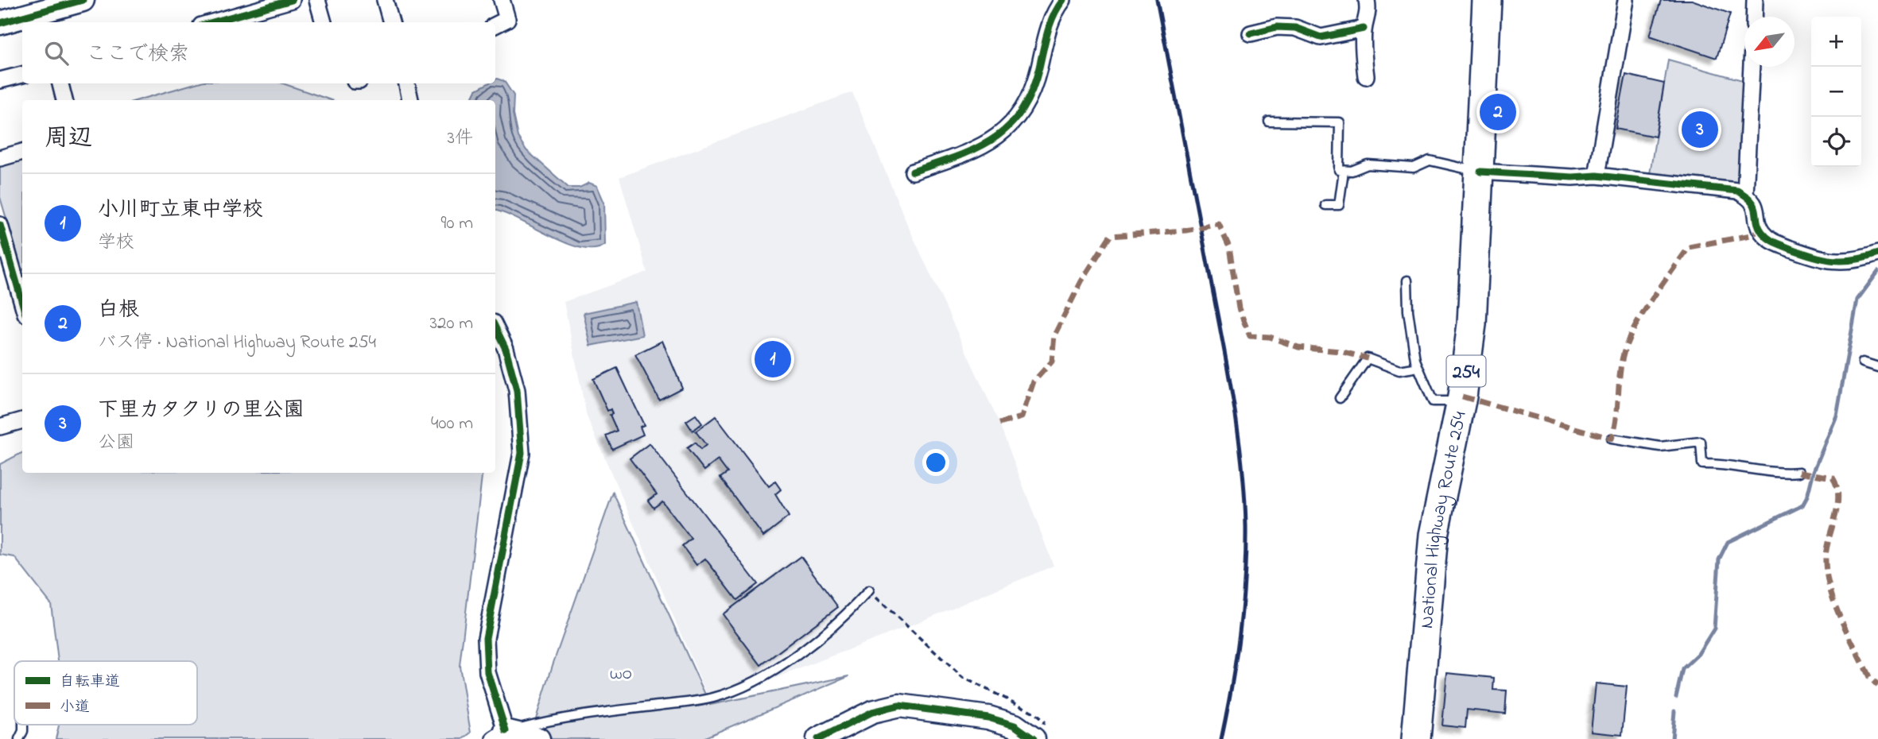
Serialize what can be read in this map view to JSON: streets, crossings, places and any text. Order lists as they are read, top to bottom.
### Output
{
  "streets": {
    "highway": ["254", "National Highway Route 254"]
  },
  "parks": ["wo"],
  "legend": ["自転車道", "小道"],
  "north": "bottom left",
  "page": {
    "map_buttons": ["+", "−"],
    "search": "ここで検索",
    "pins": ["2", "3", "1"],
    "heading": ["周辺", "3件"],
    "list": [
      {
        "mark": "1",
        "name": "小川町立東中学校",
        "note": "学校",
        "value": "90 m"
      },
      {
        "mark": "2",
        "name": "白根",
        "note": "バス停 · National Highway Route 254",
        "value": "320 m"
      },
      {
        "mark": "3",
        "name": "下里カタクリの里公園",
        "note": "公園",
        "value": "400 m"
      }
    ]
  }
}
